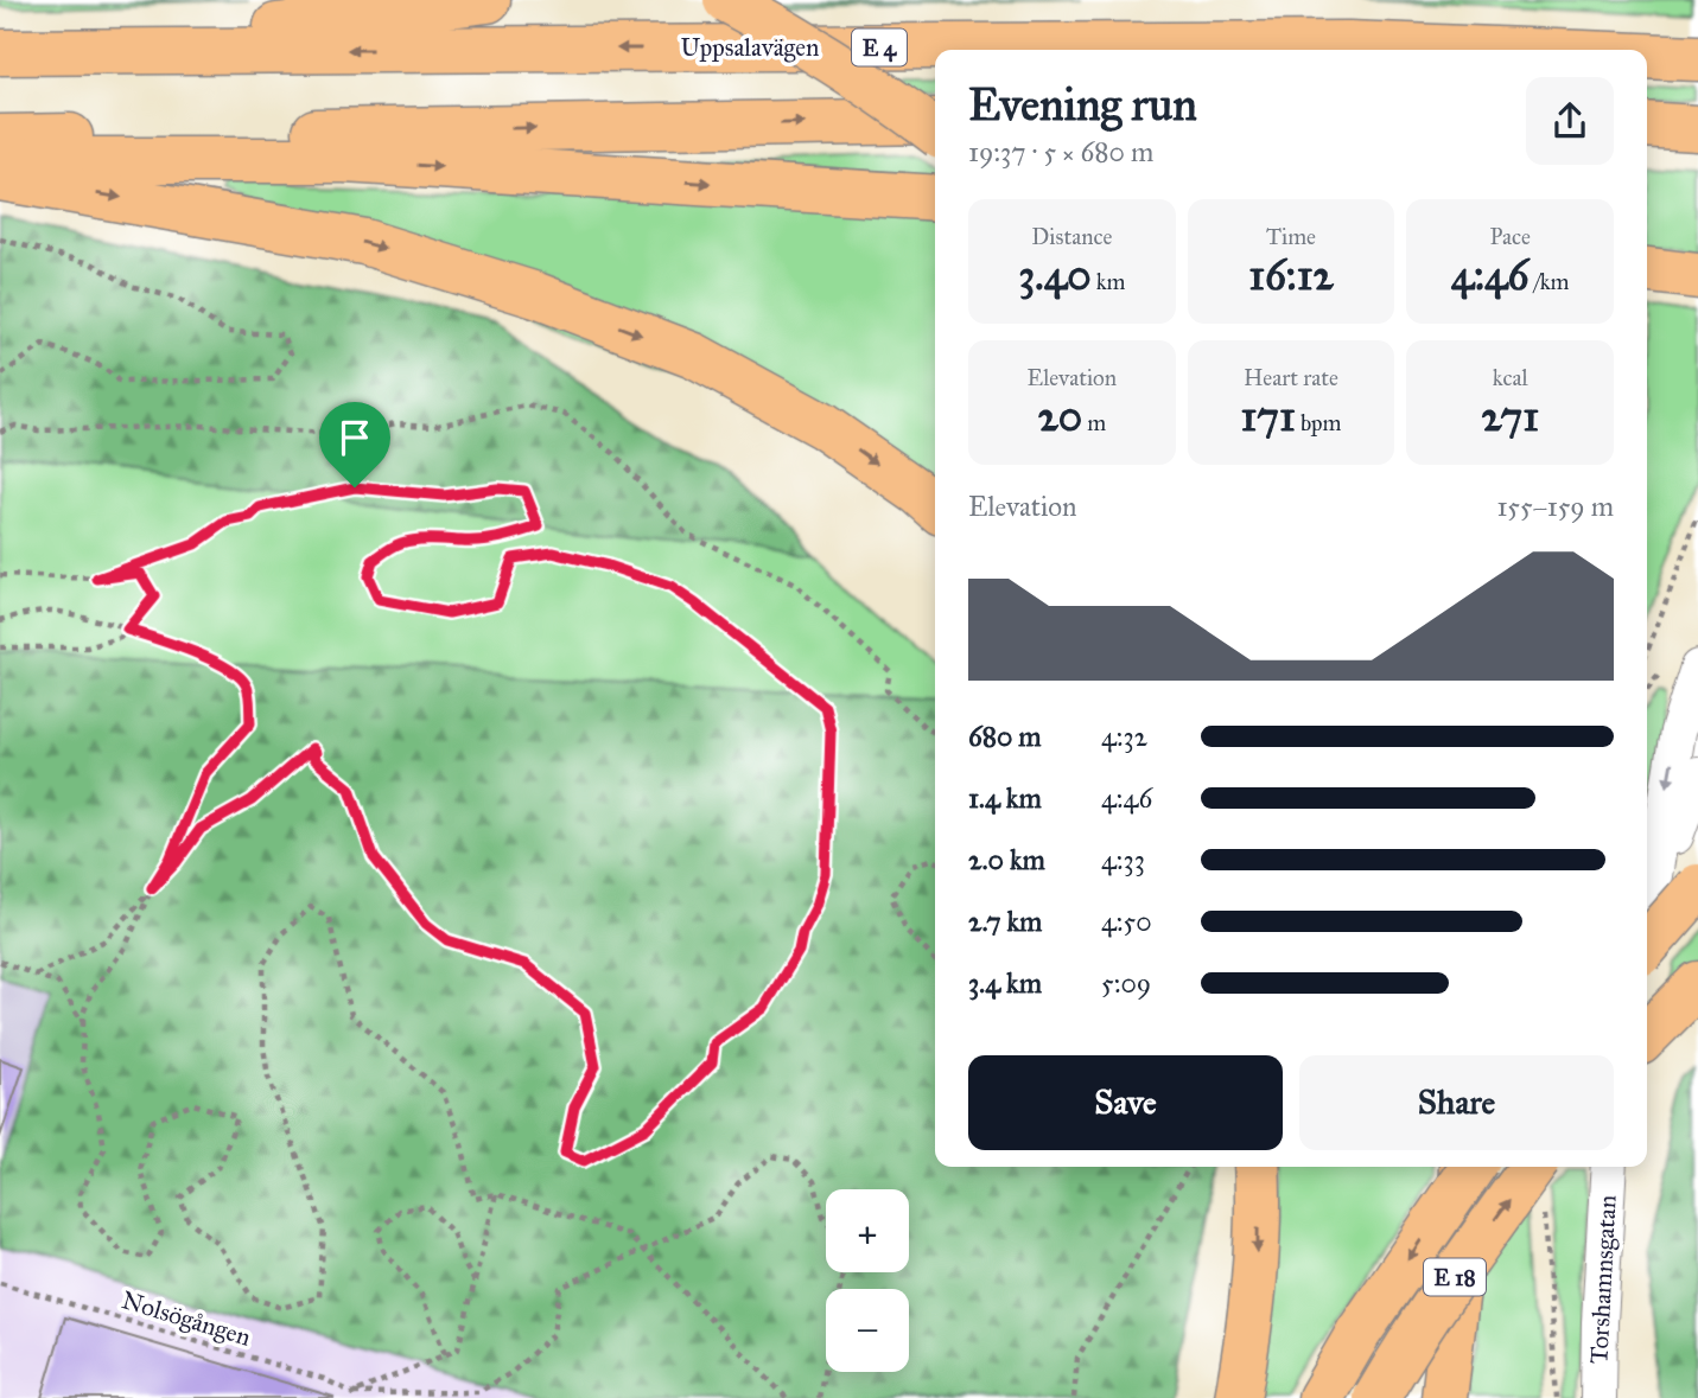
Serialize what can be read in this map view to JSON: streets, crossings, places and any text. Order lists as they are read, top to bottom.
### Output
{
  "streets": {
    "highway": ["Uppsalavägen", "E 4", "E 18"],
    "street": ["Torshamnsgatan"],
    "path": ["Nolsögången"]
  },
  "page": {
    "heading": ["Evening run", "19:37 · 5 × 680 m"],
    "stats": [
      ["Distance", "3.40 km"],
      ["Time", "16:12"],
      ["Pace", "4:46 /km"],
      ["Elevation", "20 m"],
      ["Heart rate", "171 bpm"],
      ["kcal", "271"]
    ],
    "chart": ["Elevation", "155–159 m"],
    "list": [
      {
        "name": "680 m",
        "note": "4:32"
      },
      {
        "name": "1.4 km",
        "note": "4:46"
      },
      {
        "name": "2.0 km",
        "note": "4:33"
      },
      {
        "name": "2.7 km",
        "note": "4:50"
      },
      {
        "name": "3.4 km",
        "note": "5:09"
      }
    ],
    "buttons": ["Save", "Share"],
    "map_buttons": ["+", "−"]
  }
}
